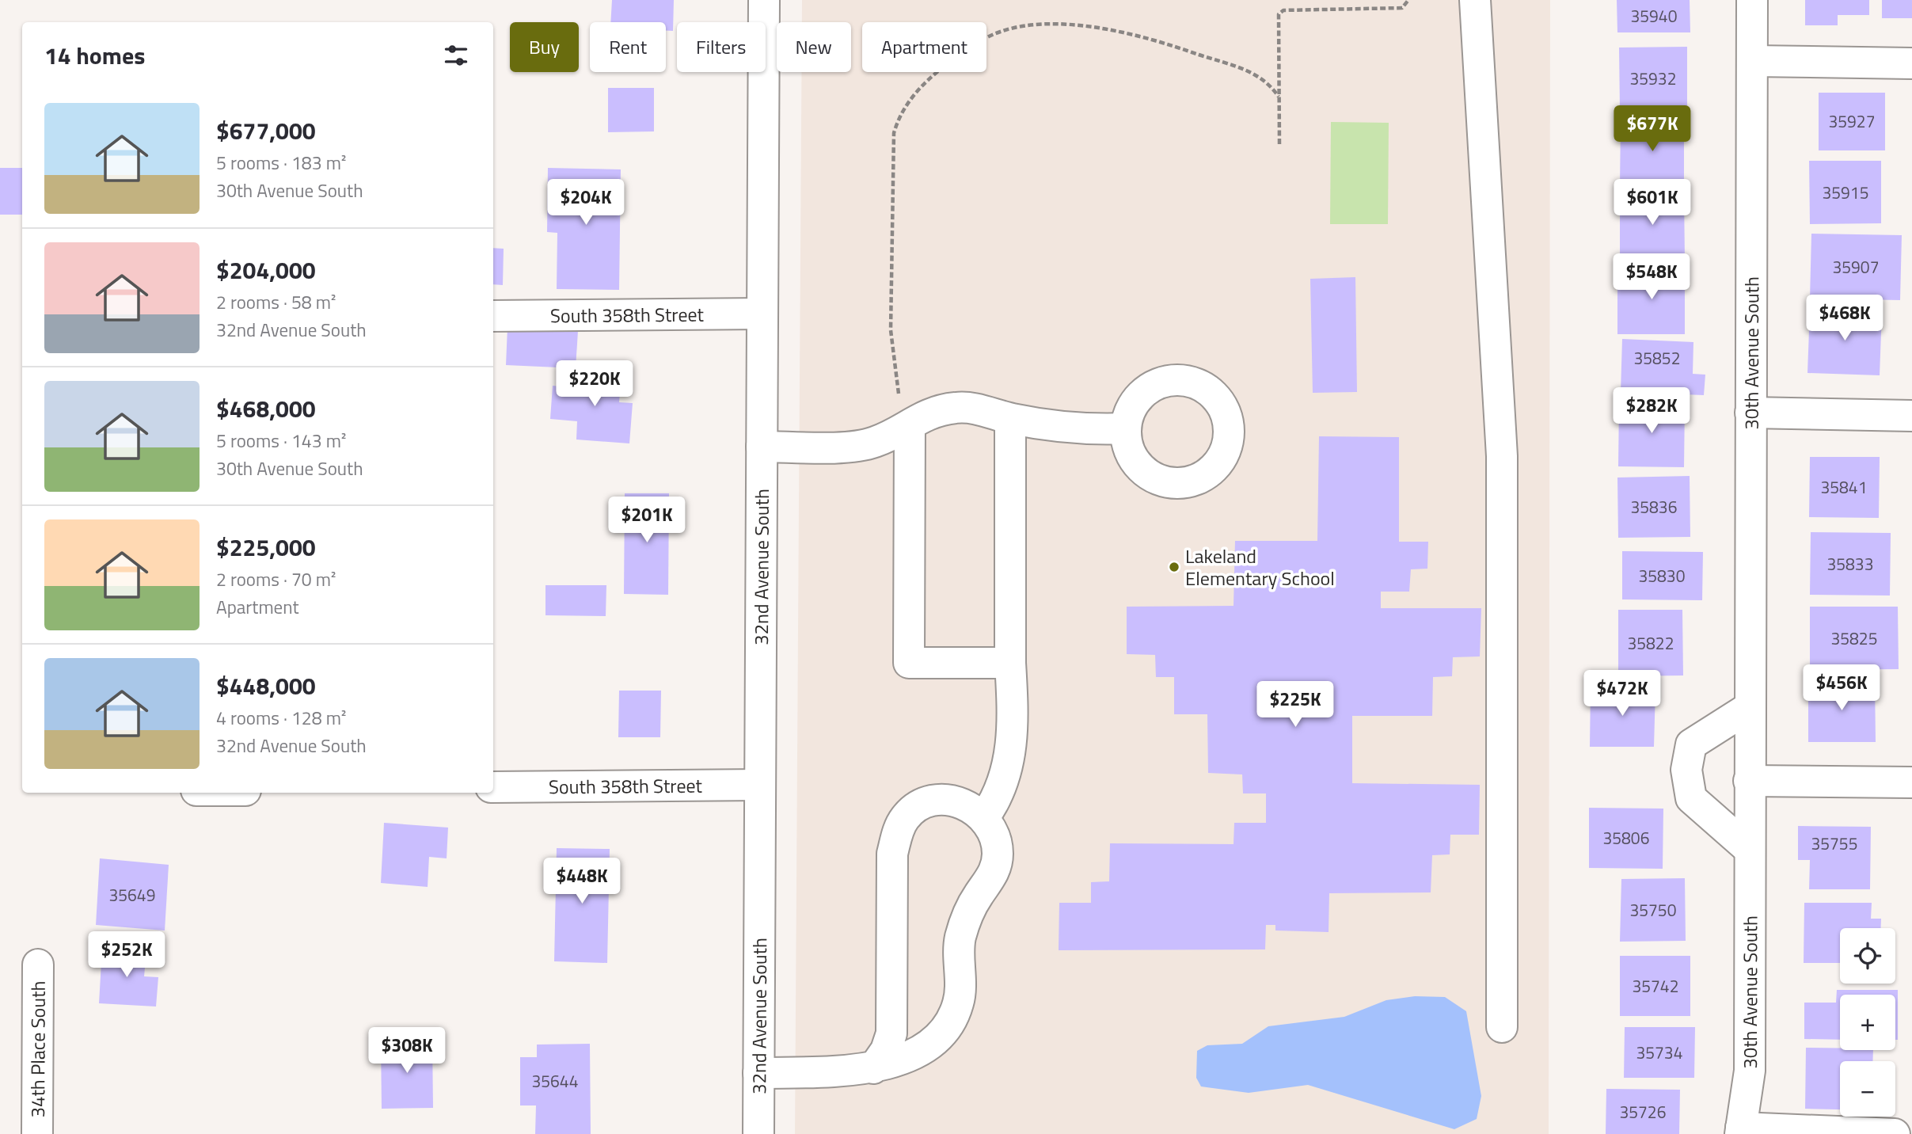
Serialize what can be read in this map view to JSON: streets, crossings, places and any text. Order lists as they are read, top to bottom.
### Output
{
  "streets": {
    "street": [
      "South 358th Street",
      "30th Avenue South",
      "32nd Avenue South",
      "34th Place South"
    ]
  },
  "crossings": [
    ["South 358th Street", "32nd Avenue South"]
  ],
  "places": ["Lakeland Elementary School"],
  "house_numbers": [
    "35940",
    "35932",
    "35927",
    "35915",
    "35907",
    "35852",
    "35841",
    "35836",
    "35833",
    "35830",
    "35825",
    "35822",
    "35806",
    "35755",
    "35649",
    "35750",
    "35742",
    "35734",
    "35644",
    "35726"
  ],
  "page": {
    "chip": [
      "Buy",
      "Rent",
      "Filters",
      "New",
      "Apartment"
    ],
    "heading": "14 homes",
    "list": [
      {
        "name": "$677,000",
        "note": "5 rooms · 183 m² · 30th Avenue South"
      },
      {
        "name": "$204,000",
        "note": "2 rooms · 58 m² · 32nd Avenue South"
      },
      {
        "name": "$468,000",
        "note": "5 rooms · 143 m² · 30th Avenue South"
      },
      {
        "name": "$225,000",
        "note": "2 rooms · 70 m² · Apartment"
      },
      {
        "name": "$448,000",
        "note": "4 rooms · 128 m² · 32nd Avenue South"
      }
    ],
    "price": [
      "$677K",
      "$204K",
      "$601K",
      "$548K",
      "$468K",
      "$220K",
      "$282K",
      "$201K",
      "$456K",
      "$472K",
      "$225K",
      "$448K",
      "$252K",
      "$308K"
    ],
    "map_buttons": ["+", "−"]
  }
}
